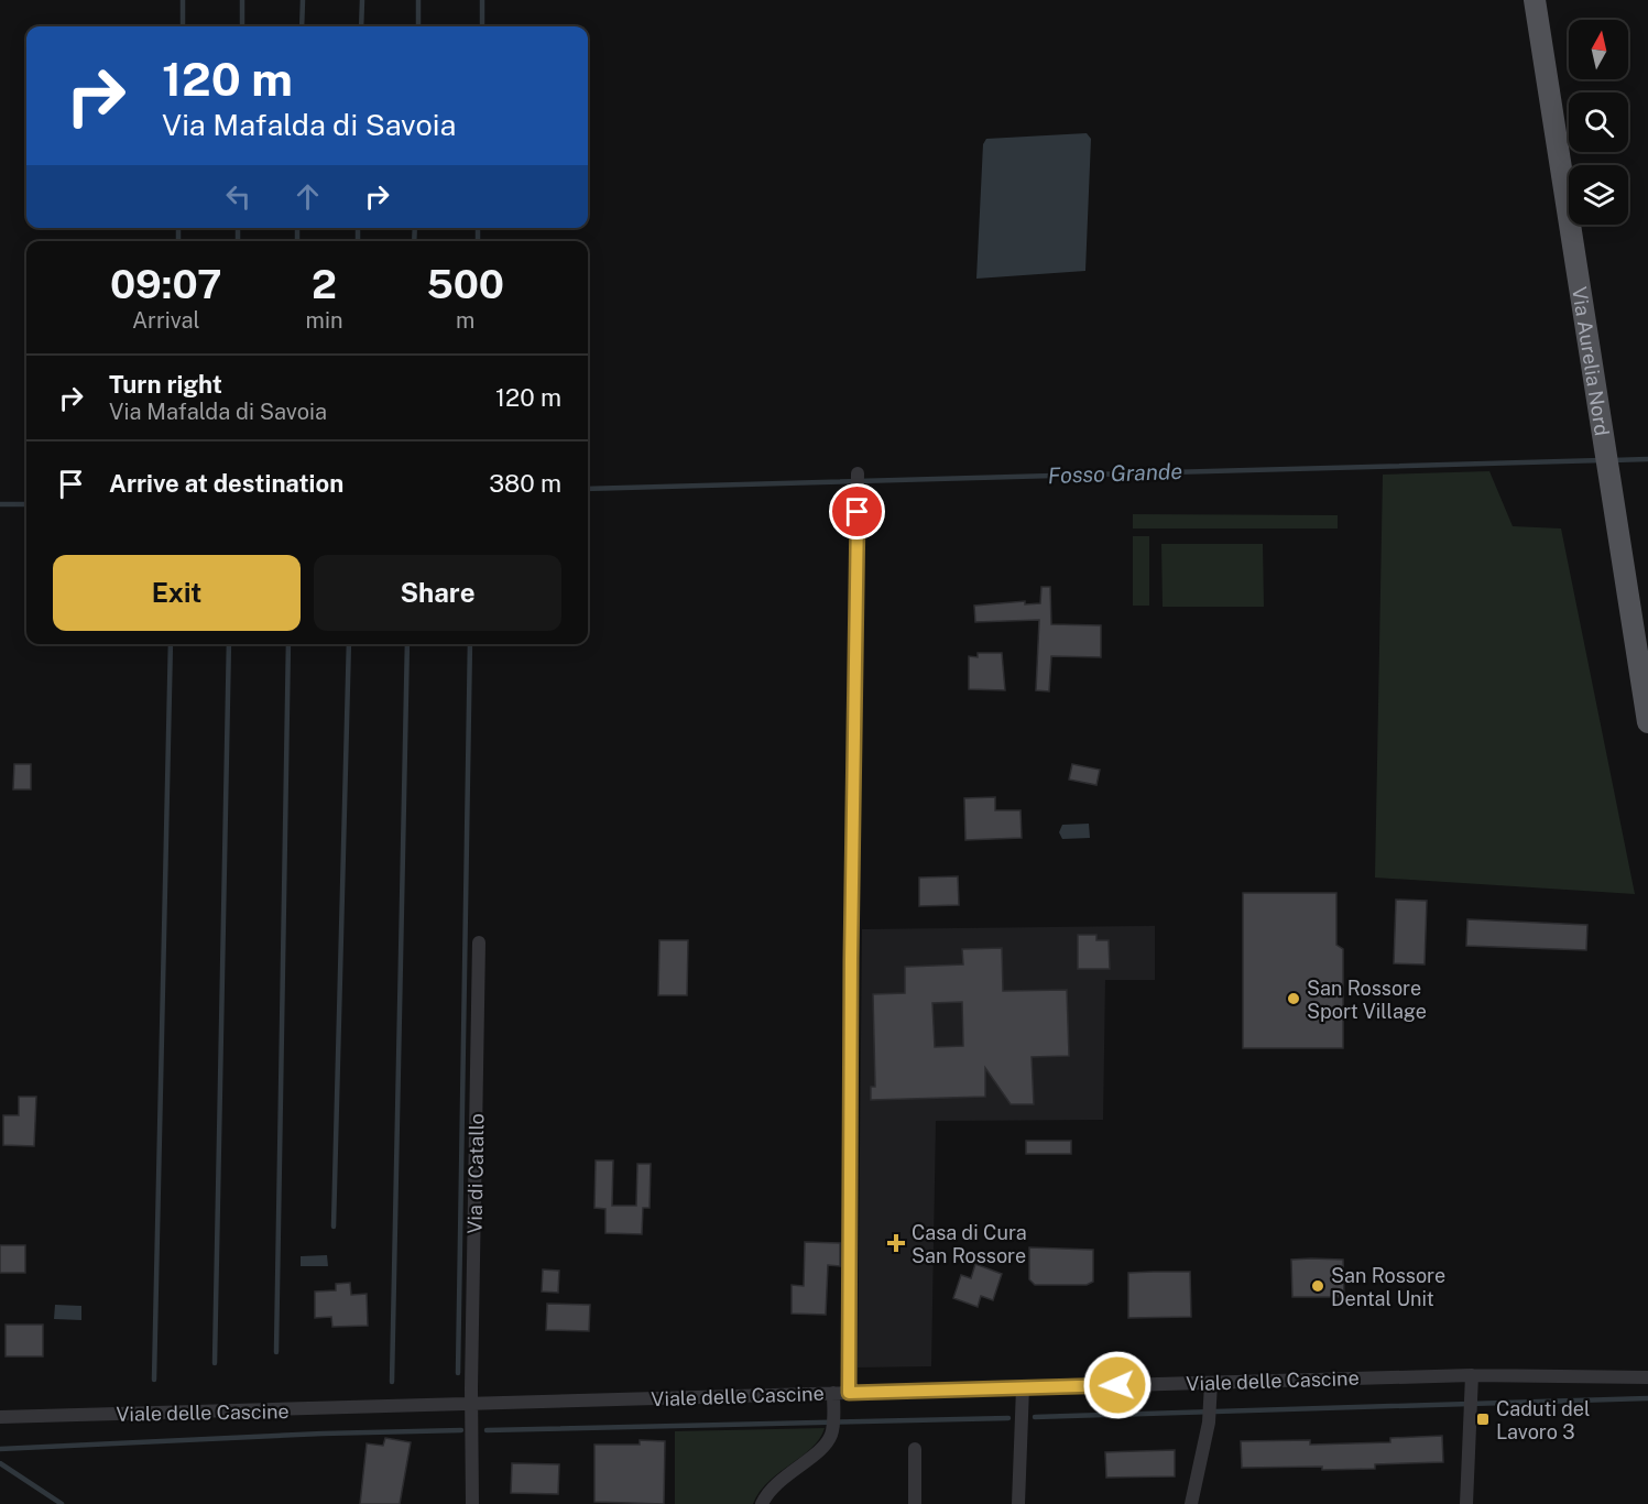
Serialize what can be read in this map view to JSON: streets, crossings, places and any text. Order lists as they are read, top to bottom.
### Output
{
  "streets": {
    "main road": ["Via Aurelia Nord"],
    "street": ["Via di Catallo", "Viale delle Cascine"]
  },
  "crossings": [
    ["Via di Catallo", "Viale delle Cascine"]
  ],
  "water": ["Fosso Grande"],
  "places": {
    "other": ["San Rossore Sport Village", "San Rossore Dental Unit"],
    "health": ["Casa di Cura San Rossore"],
    "transit": ["Caduti del Lavoro 3"]
  },
  "north": "top",
  "page": {
    "turn": ["120 m", "Via Mafalda di Savoia"],
    "eta": [
      "09:07",
      "Arrival",
      "2",
      "min",
      "500",
      "m"
    ],
    "list": [
      {
        "name": "Turn right",
        "note": "Via Mafalda di Savoia",
        "value": "120 m"
      },
      {
        "name": "Arrive at destination",
        "value": "380 m"
      }
    ],
    "buttons": ["Exit", "Share"]
  }
}
